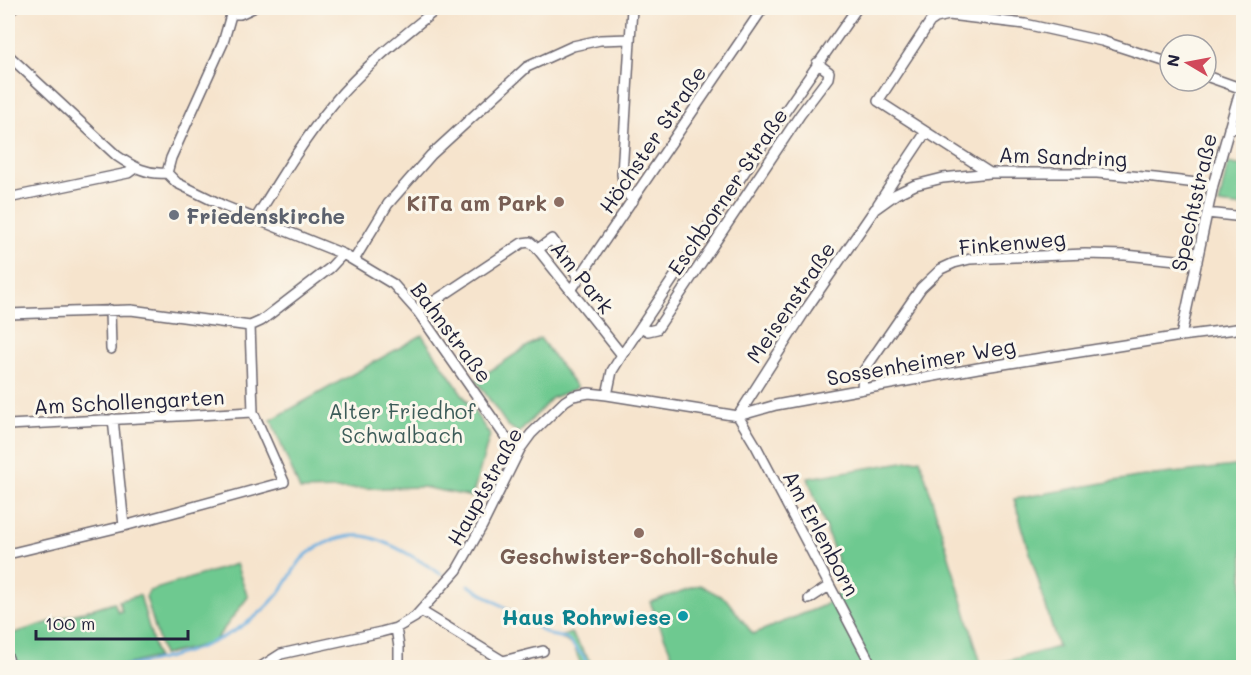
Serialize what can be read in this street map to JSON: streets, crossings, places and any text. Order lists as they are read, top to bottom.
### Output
{
  "streets": {
    "street": [
      "Höchster Straße",
      "Am Sandring",
      "Eschborner Straße",
      "Spechtstraße",
      "Finkenweg",
      "Am Park",
      "Meisenstraße",
      "Bahnstraße",
      "Sossenheimer Weg",
      "Am Schollengarten",
      "Hauptstraße",
      "Am Erlenborn"
    ]
  },
  "crossings": [
    ["Höchster Straße", "Am Park"],
    ["Am Sandring", "Spechtstraße"],
    ["Am Sandring", "Meisenstraße"],
    ["Eschborner Straße", "Am Park"],
    ["Eschborner Straße", "Sossenheimer Weg"],
    ["Eschborner Straße", "Hauptstraße"],
    ["Spechtstraße", "Finkenweg"],
    ["Spechtstraße", "Sossenheimer Weg"],
    ["Finkenweg", "Sossenheimer Weg"],
    ["Am Park", "Bahnstraße"],
    ["Meisenstraße", "Sossenheimer Weg"],
    ["Meisenstraße", "Am Erlenborn"],
    ["Bahnstraße", "Hauptstraße"],
    ["Sossenheimer Weg", "Hauptstraße"],
    ["Sossenheimer Weg", "Am Erlenborn"]
  ],
  "parks": ["Alter Friedhof Schwalbach"],
  "places": [
    "KiTa am Park",
    "Friedenskirche",
    "Geschwister-Scholl-Schule",
    "Haus Rohrwiese"
  ],
  "scale_bar": "100 m",
  "north": "left"
}
